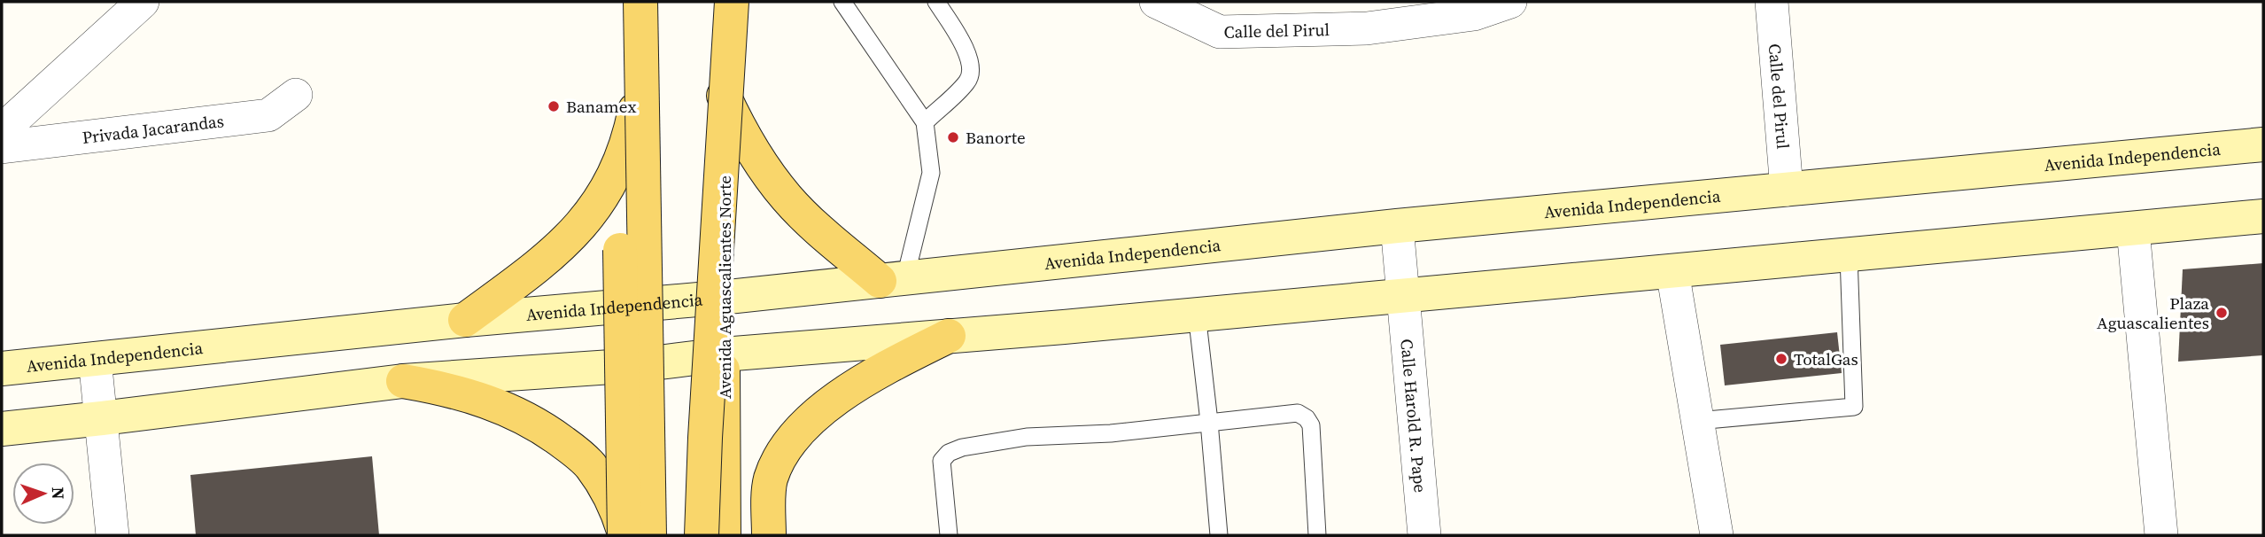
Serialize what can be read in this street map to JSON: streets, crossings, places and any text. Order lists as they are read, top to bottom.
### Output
{
  "streets": {
    "main road": ["Avenida Independencia", "Avenida Aguascalientes Norte"],
    "street": ["Calle del Pirul", "Privada Jacarandas", "Calle Harold R. Pape"]
  },
  "crossings": [
    ["Calle del Pirul", "Avenida Independencia"],
    ["Avenida Independencia", "Avenida Aguascalientes Norte"],
    ["Avenida Independencia", "Calle Harold R. Pape"]
  ],
  "places": [
    "Banamex",
    "Banorte",
    "Plaza Aguascalientes",
    "TotalGas"
  ],
  "north": "right"
}
